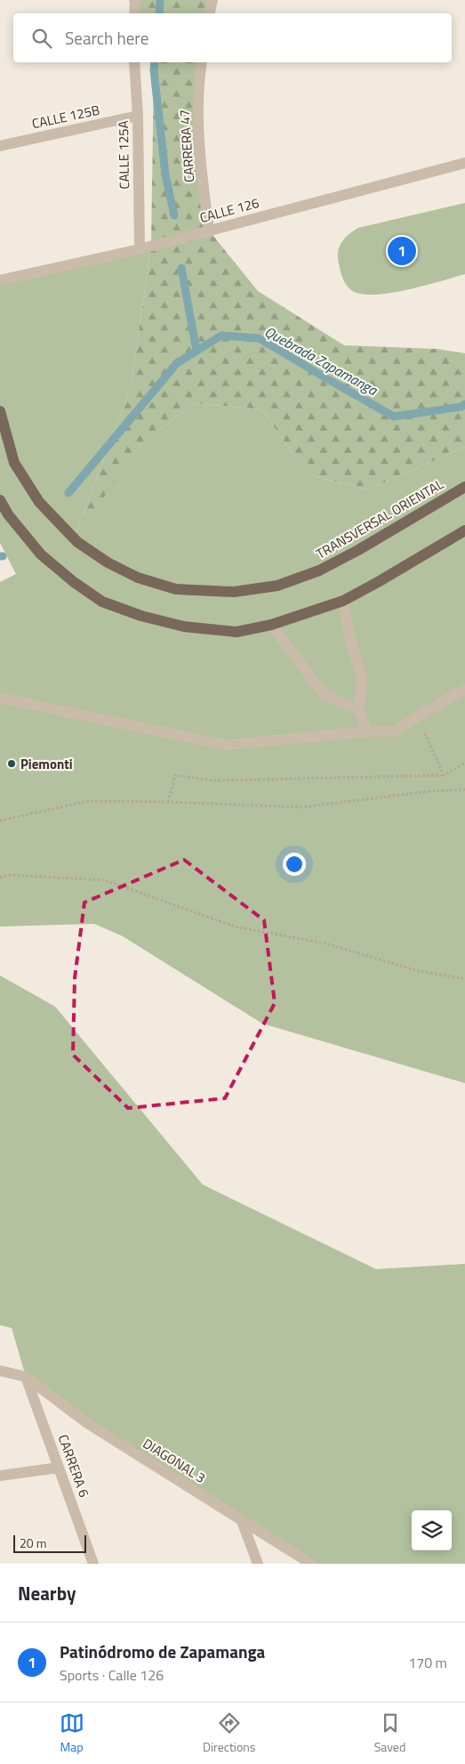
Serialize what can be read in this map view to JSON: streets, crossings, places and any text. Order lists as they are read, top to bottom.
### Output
{
  "streets": {
    "main road": ["TRANSVERSAL ORIENTAL"],
    "street": [
      "CALLE 125B",
      "CARRERA 47",
      "CALLE 125A",
      "CALLE 126",
      "DIAGONAL 3",
      "CARRERA 6"
    ]
  },
  "crossings": [
    ["CALLE 125B", "CALLE 125A"],
    ["CARRERA 47", "CALLE 126"],
    ["CALLE 125A", "CALLE 126"],
    ["DIAGONAL 3", "CARRERA 6"]
  ],
  "water": ["Quebrada Zapamanga"],
  "places": ["Piemonti"],
  "scale_bar": "20 m",
  "page": {
    "search": "Search here",
    "pins": "1",
    "scale": "20 m",
    "heading": "Nearby",
    "list": [
      {
        "mark": "1",
        "name": "Patinódromo de Zapamanga",
        "note": "Sports · Calle 126",
        "value": "170 m"
      }
    ],
    "nav": ["Map", "Directions", "Saved"]
  }
}
